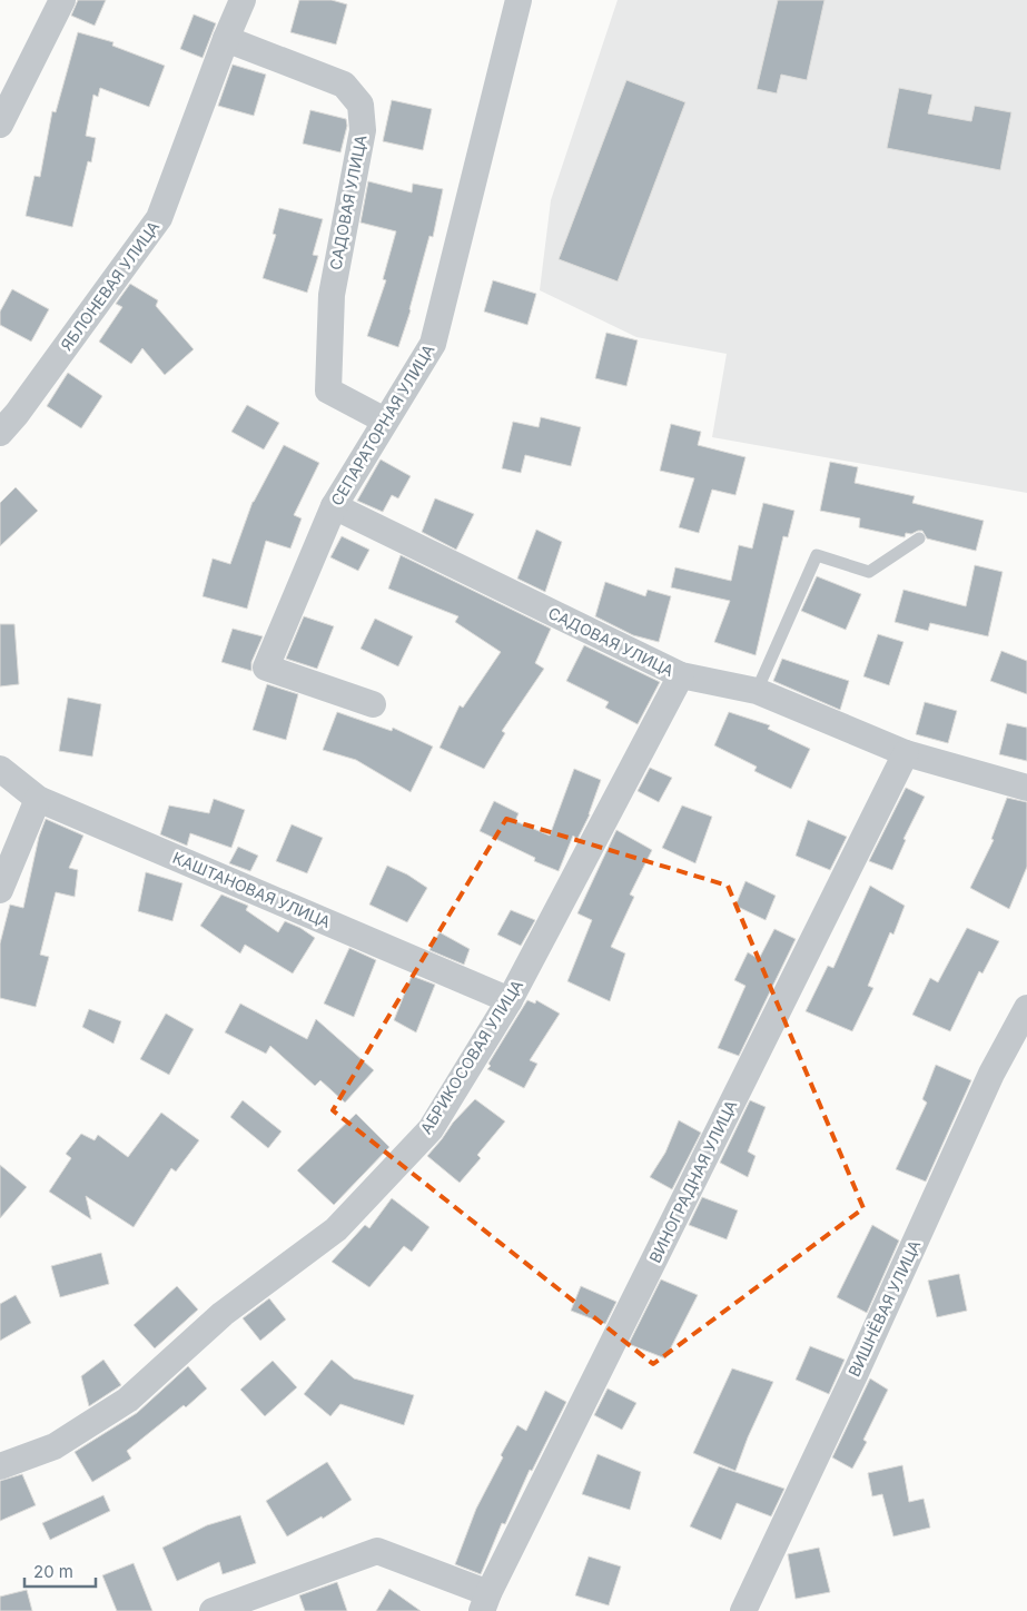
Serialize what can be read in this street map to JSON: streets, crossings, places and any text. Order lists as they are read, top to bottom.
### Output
{
  "streets": {
    "street": [
      "САДОВАЯ УЛИЦА",
      "ЯБЛОНЕВАЯ УЛИЦА",
      "СЕПАРАТОРНАЯ УЛИЦА",
      "КАШТАНОВАЯ УЛИЦА",
      "АБРИКОСОВАЯ УЛИЦА",
      "ВИНОГРАДНАЯ УЛИЦА",
      "ВИШНЁВАЯ УЛИЦА"
    ]
  },
  "crossings": [
    ["САДОВАЯ УЛИЦА", "ЯБЛОНЕВАЯ УЛИЦА"],
    ["САДОВАЯ УЛИЦА", "СЕПАРАТОРНАЯ УЛИЦА"],
    ["САДОВАЯ УЛИЦА", "АБРИКОСОВАЯ УЛИЦА"],
    ["САДОВАЯ УЛИЦА", "ВИНОГРАДНАЯ УЛИЦА"],
    ["КАШТАНОВАЯ УЛИЦА", "АБРИКОСОВАЯ УЛИЦА"]
  ],
  "scale_bar": "20 m"
}
